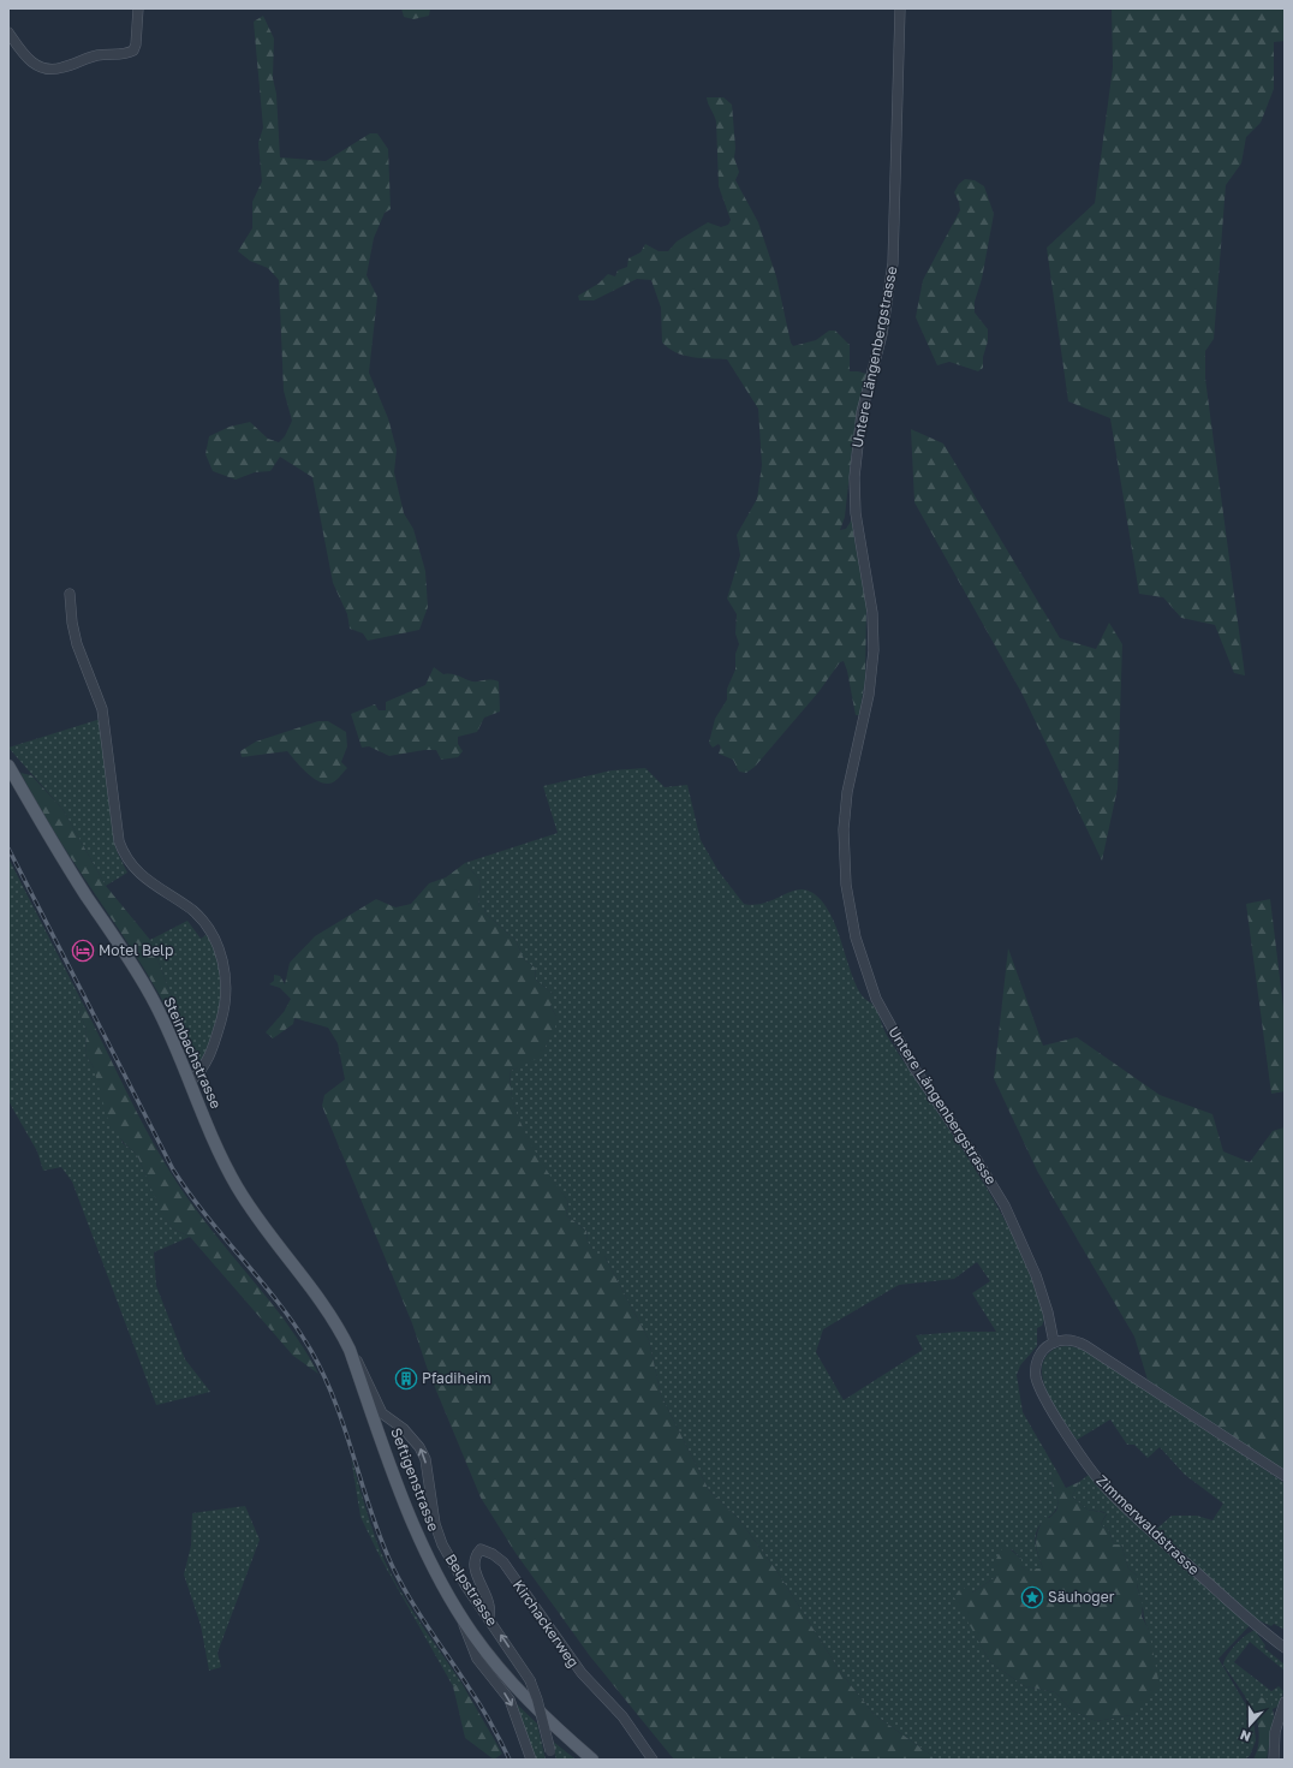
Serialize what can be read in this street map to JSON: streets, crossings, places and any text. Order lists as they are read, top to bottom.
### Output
{
  "streets": {
    "main road": ["Steinbachstrasse", "Seftigenstrasse"],
    "street": [
      "Untere Längenbergstrasse",
      "Zimmerwaldstrasse",
      "Belpstrasse",
      "Kirchackerweg"
    ]
  },
  "crossings": [
    ["Untere Längenbergstrasse", "Zimmerwaldstrasse"],
    ["Steinbachstrasse", "Seftigenstrasse"],
    ["Steinbachstrasse", "Belpstrasse"],
    ["Seftigenstrasse", "Belpstrasse"],
    ["Belpstrasse", "Kirchackerweg"]
  ],
  "places": {
    "hotel": ["Motel Belp"],
    "building": ["Pfadiheim"],
    "place": ["Säuhoger"]
  },
  "north": "bottom"
}
